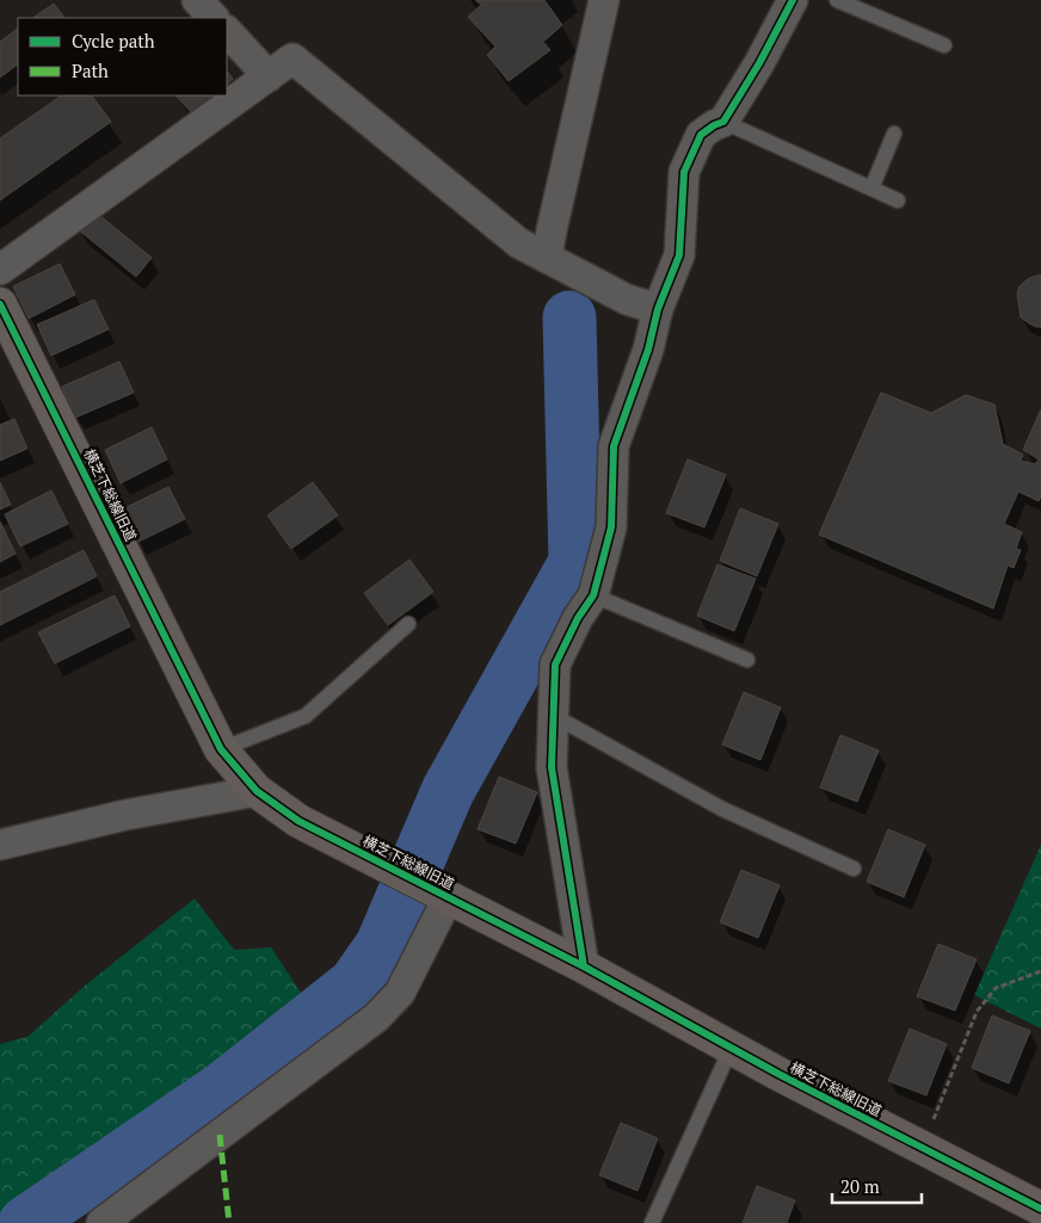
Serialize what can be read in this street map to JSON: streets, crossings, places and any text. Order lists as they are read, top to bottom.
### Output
{
  "streets": {
    "street": ["横芝下総線旧道"]
  },
  "legend": ["Cycle path", "Path"],
  "scale_bar": "20 m"
}
